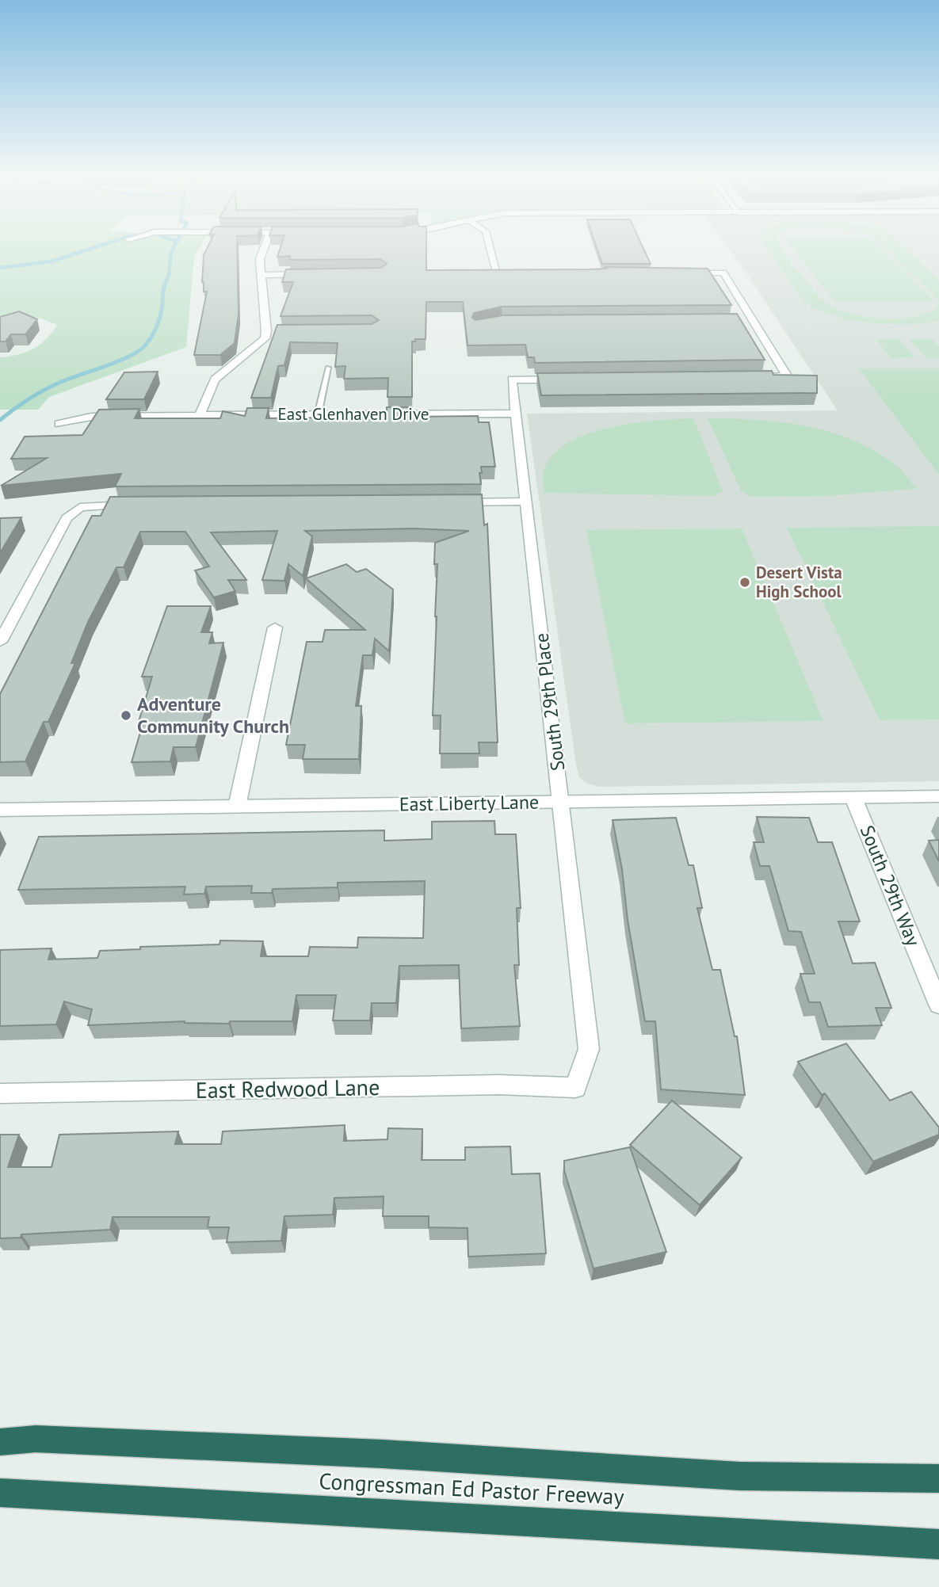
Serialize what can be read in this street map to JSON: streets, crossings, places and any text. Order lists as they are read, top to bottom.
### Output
{
  "streets": {
    "highway": ["Congressman Ed Pastor Freeway"],
    "street": [
      "East Glenhaven Drive",
      "South 29th Place",
      "East Liberty Lane",
      "South 29th Way",
      "East Redwood Lane"
    ]
  },
  "crossings": [
    ["East Glenhaven Drive", "South 29th Place"],
    ["South 29th Place", "East Liberty Lane"],
    ["South 29th Place", "East Redwood Lane"],
    ["East Liberty Lane", "South 29th Way"]
  ],
  "places": ["Desert Vista High School", "Adventure Community Church"]
}
